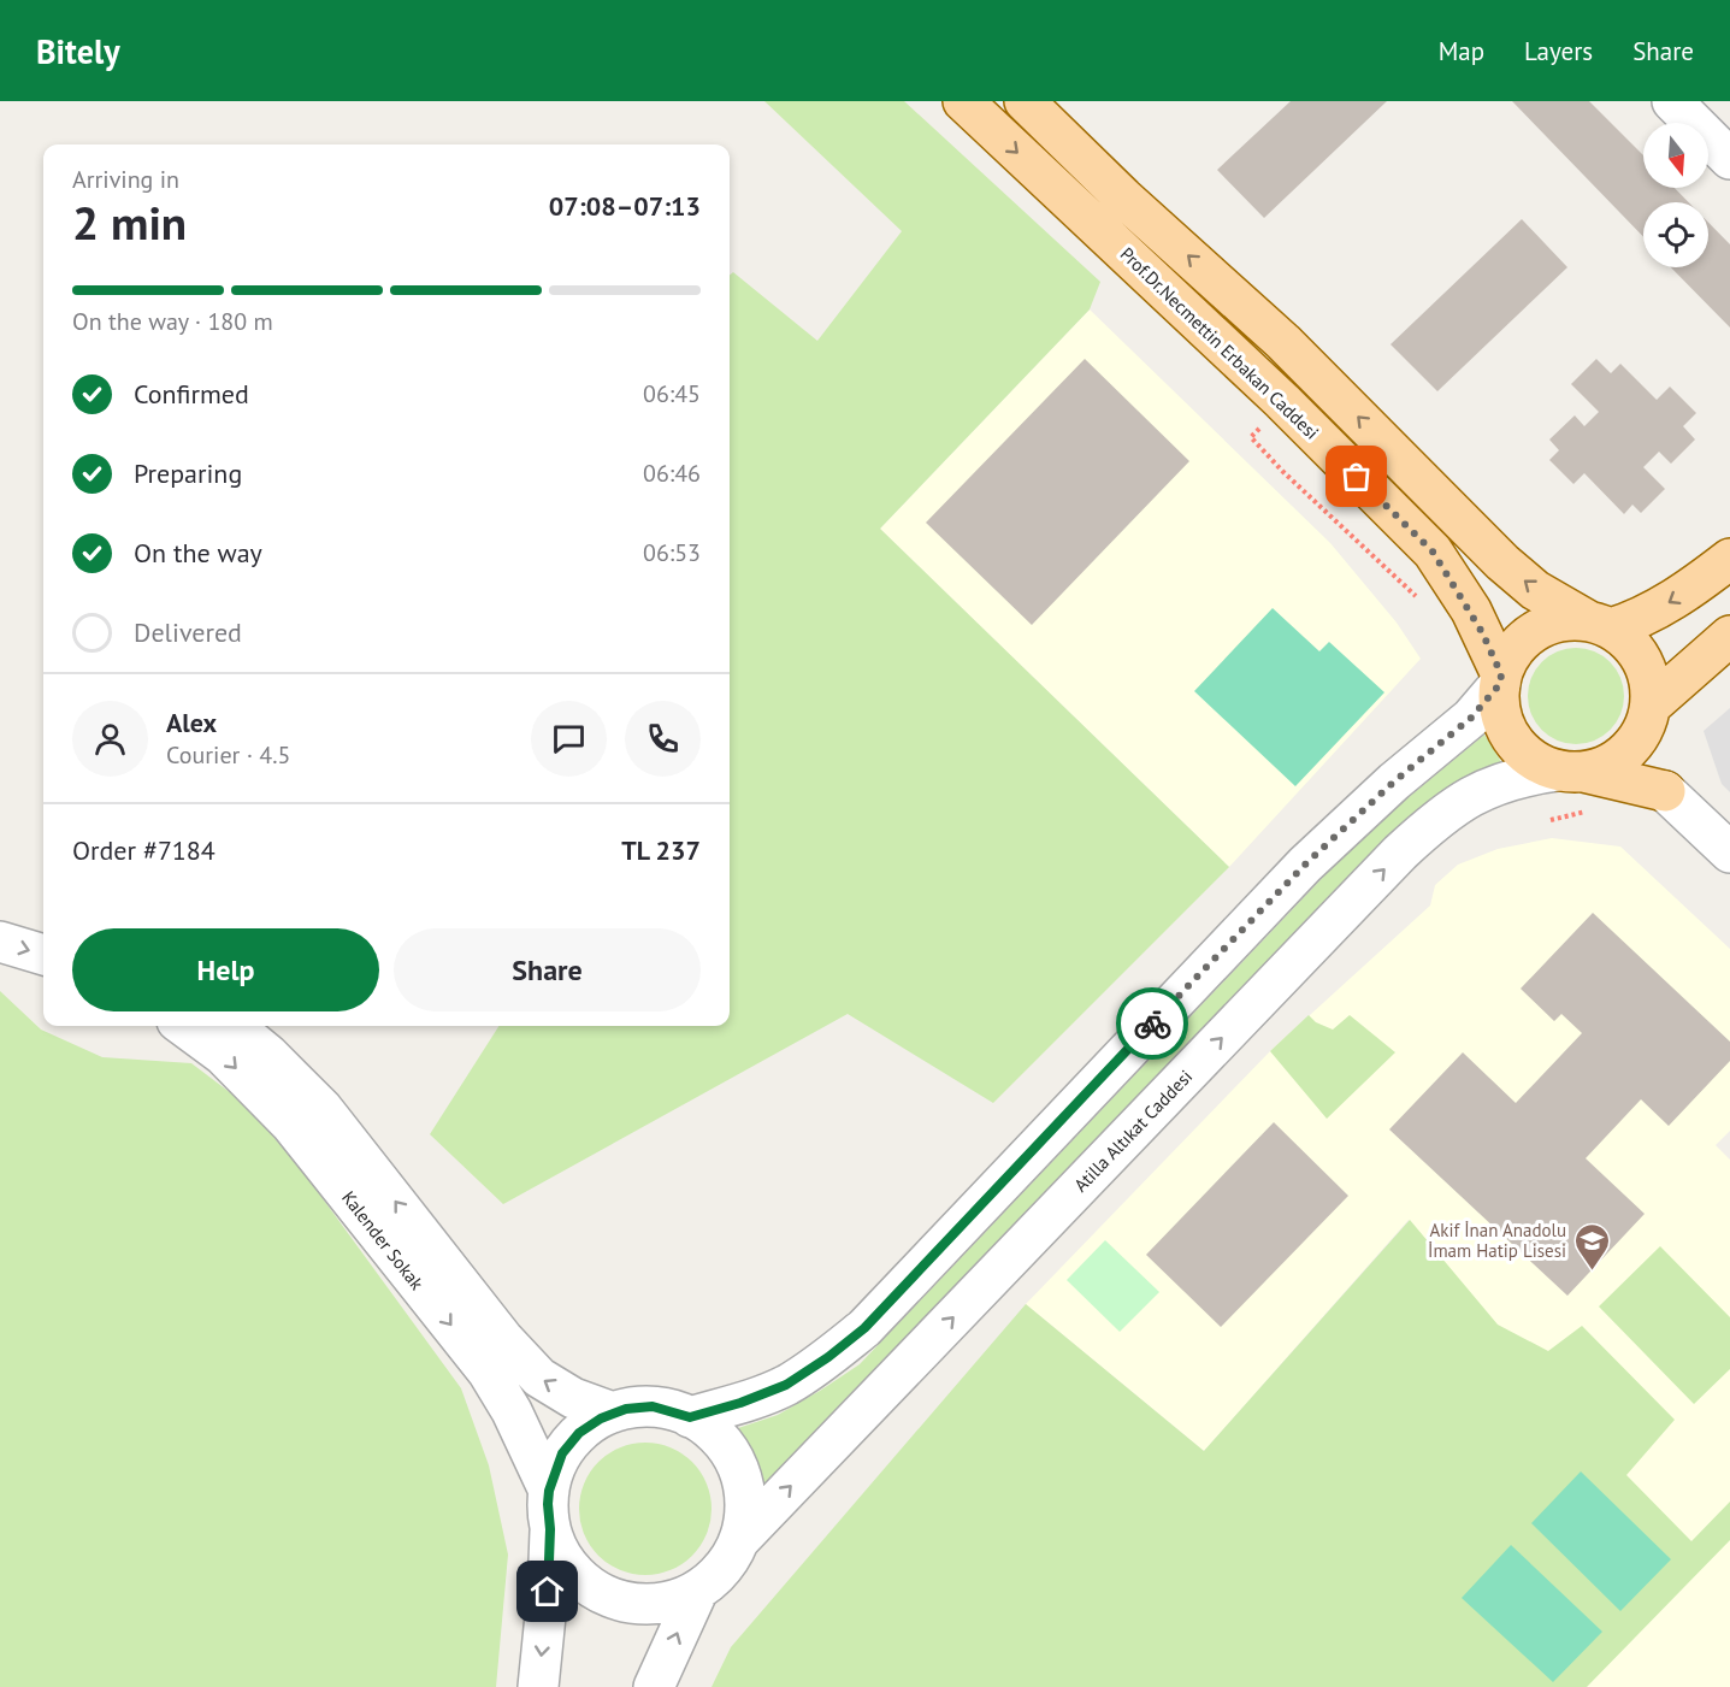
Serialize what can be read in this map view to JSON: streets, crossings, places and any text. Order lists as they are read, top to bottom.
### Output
{
  "streets": {
    "main road": ["Prof.Dr.Necmettin Erbakan Caddesi"],
    "street": ["Atilla Altıkat Caddesi", "Kalender Sokak"]
  },
  "crossings": [
    ["Prof.Dr.Necmettin Erbakan Caddesi", "Atilla Altıkat Caddesi"],
    ["Atilla Altıkat Caddesi", "Kalender Sokak"]
  ],
  "places": {
    "school or university": ["Akif İnan Anadolu İmam Hatip Lisesi"]
  },
  "north": "bottom",
  "page": {
    "header": "Bitely",
    "nav": ["Map", "Layers", "Share"],
    "heading": ["2 min", "Arriving in", "07:08–07:13"],
    "panel": [
      "Alex",
      "Courier · 4.5",
      "Order #7184",
      "TL 237"
    ],
    "bar": "On the way · 180 m",
    "list": [
      ["Confirmed", "06:45"],
      ["Preparing", "06:46"],
      ["On the way", "06:53"],
      "Delivered"
    ],
    "buttons": ["Help", "Share"]
  }
}
